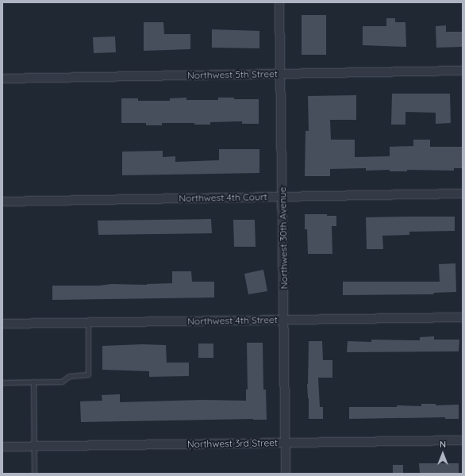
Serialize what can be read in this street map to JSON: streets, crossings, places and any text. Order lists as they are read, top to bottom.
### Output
{
  "streets": {
    "street": [
      "Northwest 5th Street",
      "Northwest 4th Court",
      "Northwest 30th Avenue",
      "Northwest 4th Street",
      "Northwest 3rd Street"
    ]
  },
  "crossings": [
    ["Northwest 5th Street", "Northwest 30th Avenue"],
    ["Northwest 4th Court", "Northwest 30th Avenue"],
    ["Northwest 30th Avenue", "Northwest 4th Street"],
    ["Northwest 30th Avenue", "Northwest 3rd Street"]
  ],
  "north": "top"
}
